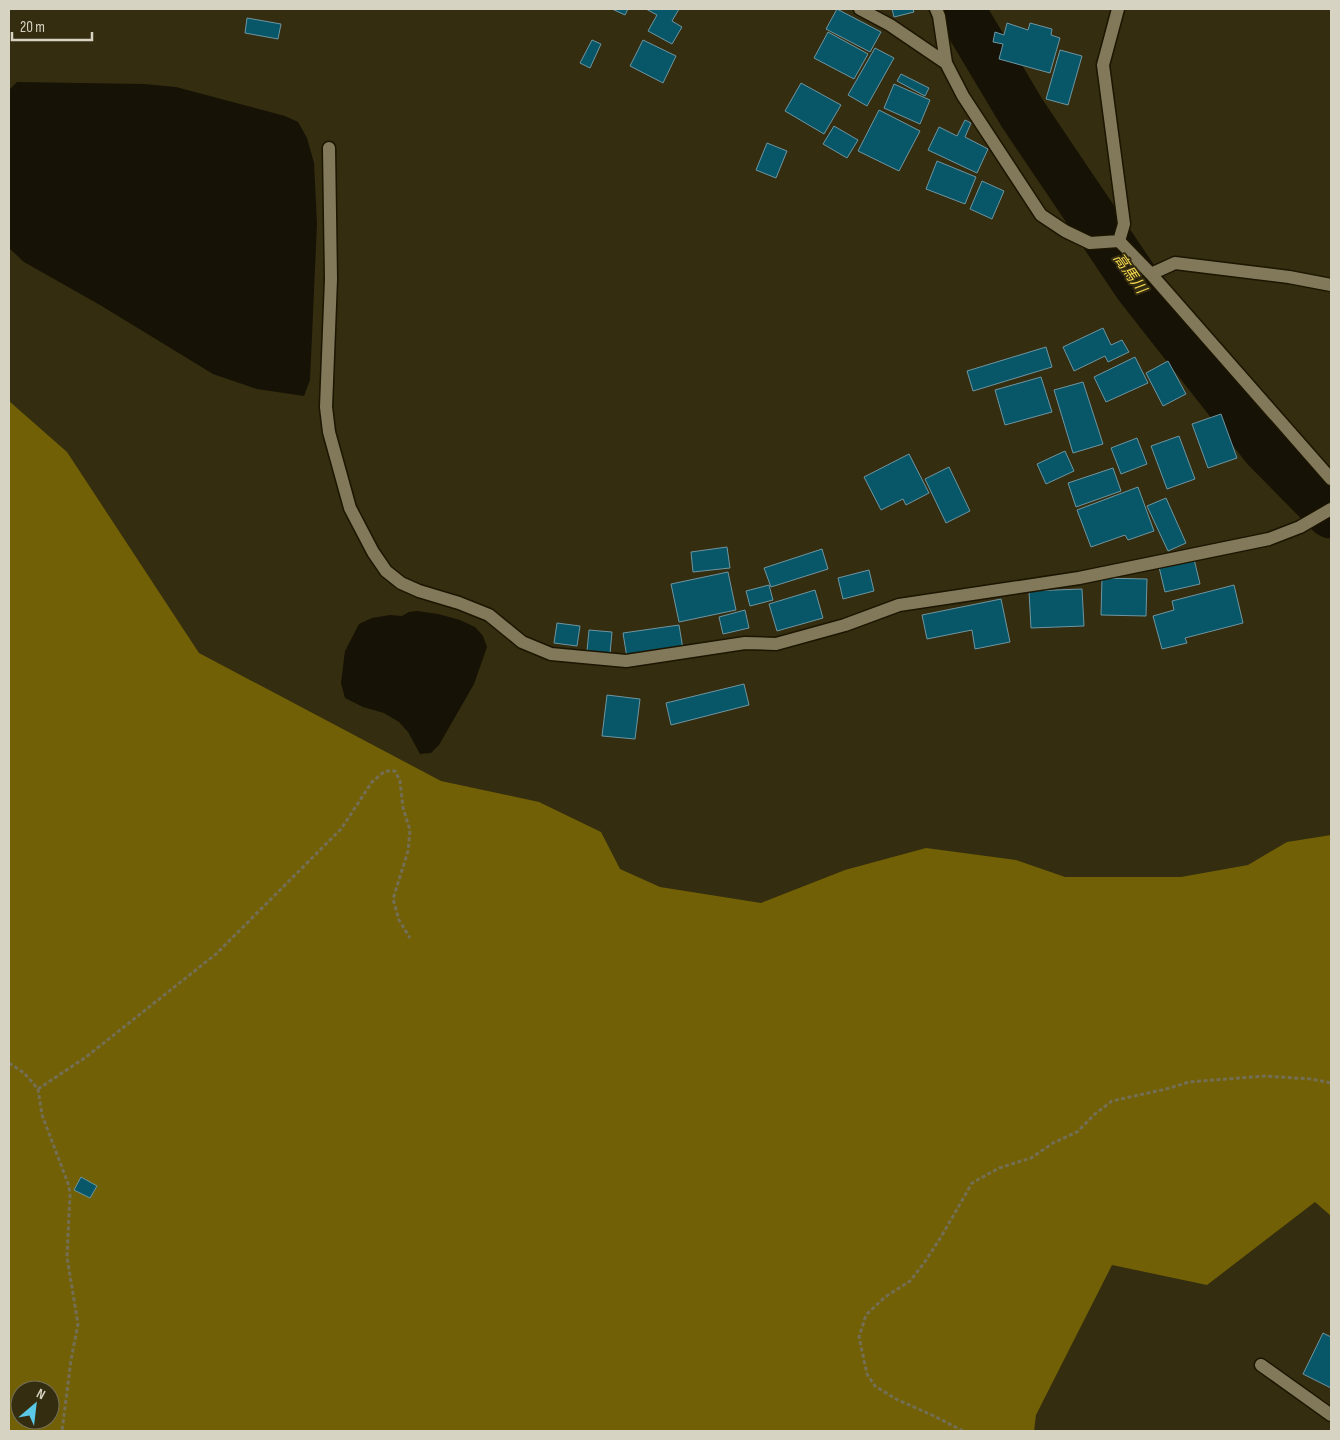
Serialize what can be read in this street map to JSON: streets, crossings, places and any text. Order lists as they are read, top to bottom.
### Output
{
  "water": ["高馬川"],
  "scale_bar": "20 m",
  "north": "top right"
}
